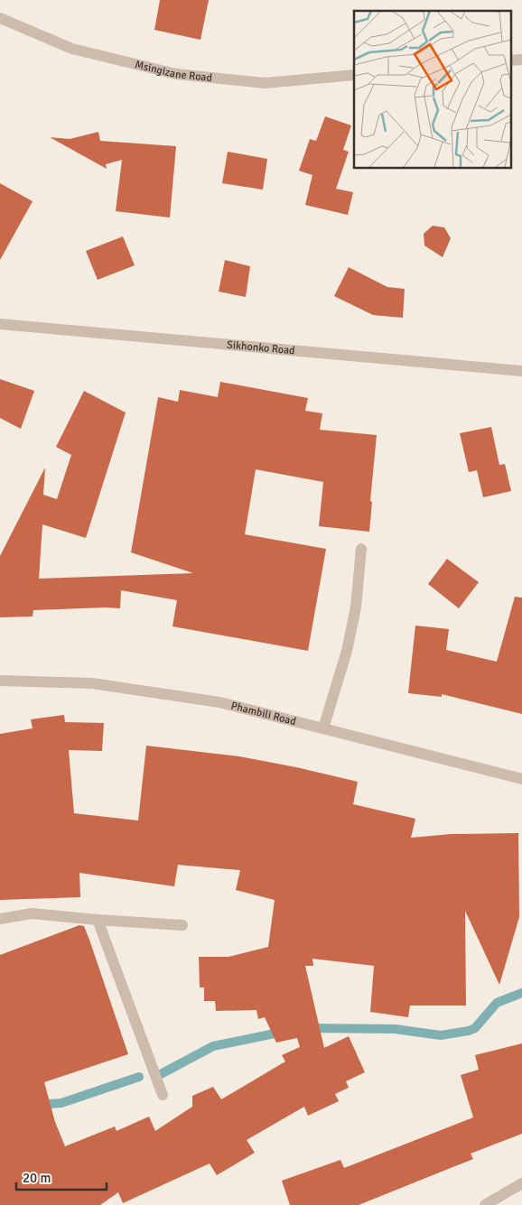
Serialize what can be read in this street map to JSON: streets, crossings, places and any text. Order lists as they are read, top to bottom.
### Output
{
  "streets": {
    "street": ["Msingizane Road", "Sikhonko Road", "Phambili Road"]
  },
  "scale_bar": "20 m"
}
